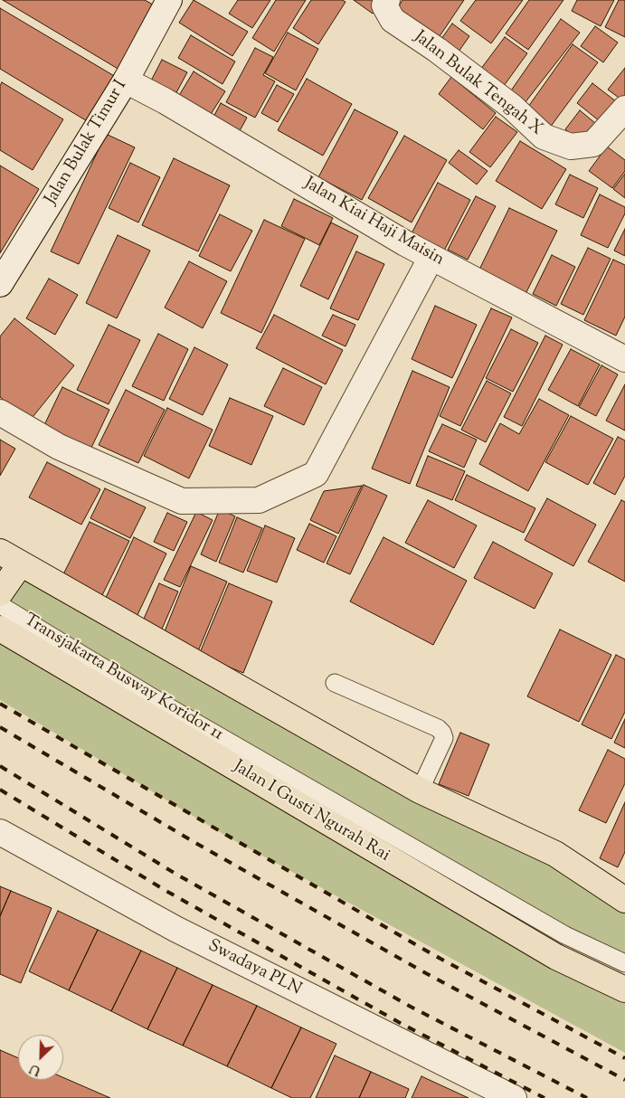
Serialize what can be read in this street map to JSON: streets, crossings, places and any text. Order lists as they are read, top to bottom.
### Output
{
  "streets": {
    "main road": ["Jalan I Gusti Ngurah Rai"],
    "street": [
      "Jalan Bulak Tengah X",
      "Jalan Bulak Timur I",
      "Jalan Kiai Haji Maisin",
      "Swadaya PLN"
    ],
    "lane": ["Transjakarta Busway Koridor 11"]
  },
  "crossings": [
    ["Jalan Bulak Timur I", "Jalan Kiai Haji Maisin"]
  ],
  "north": "bottom left"
}
